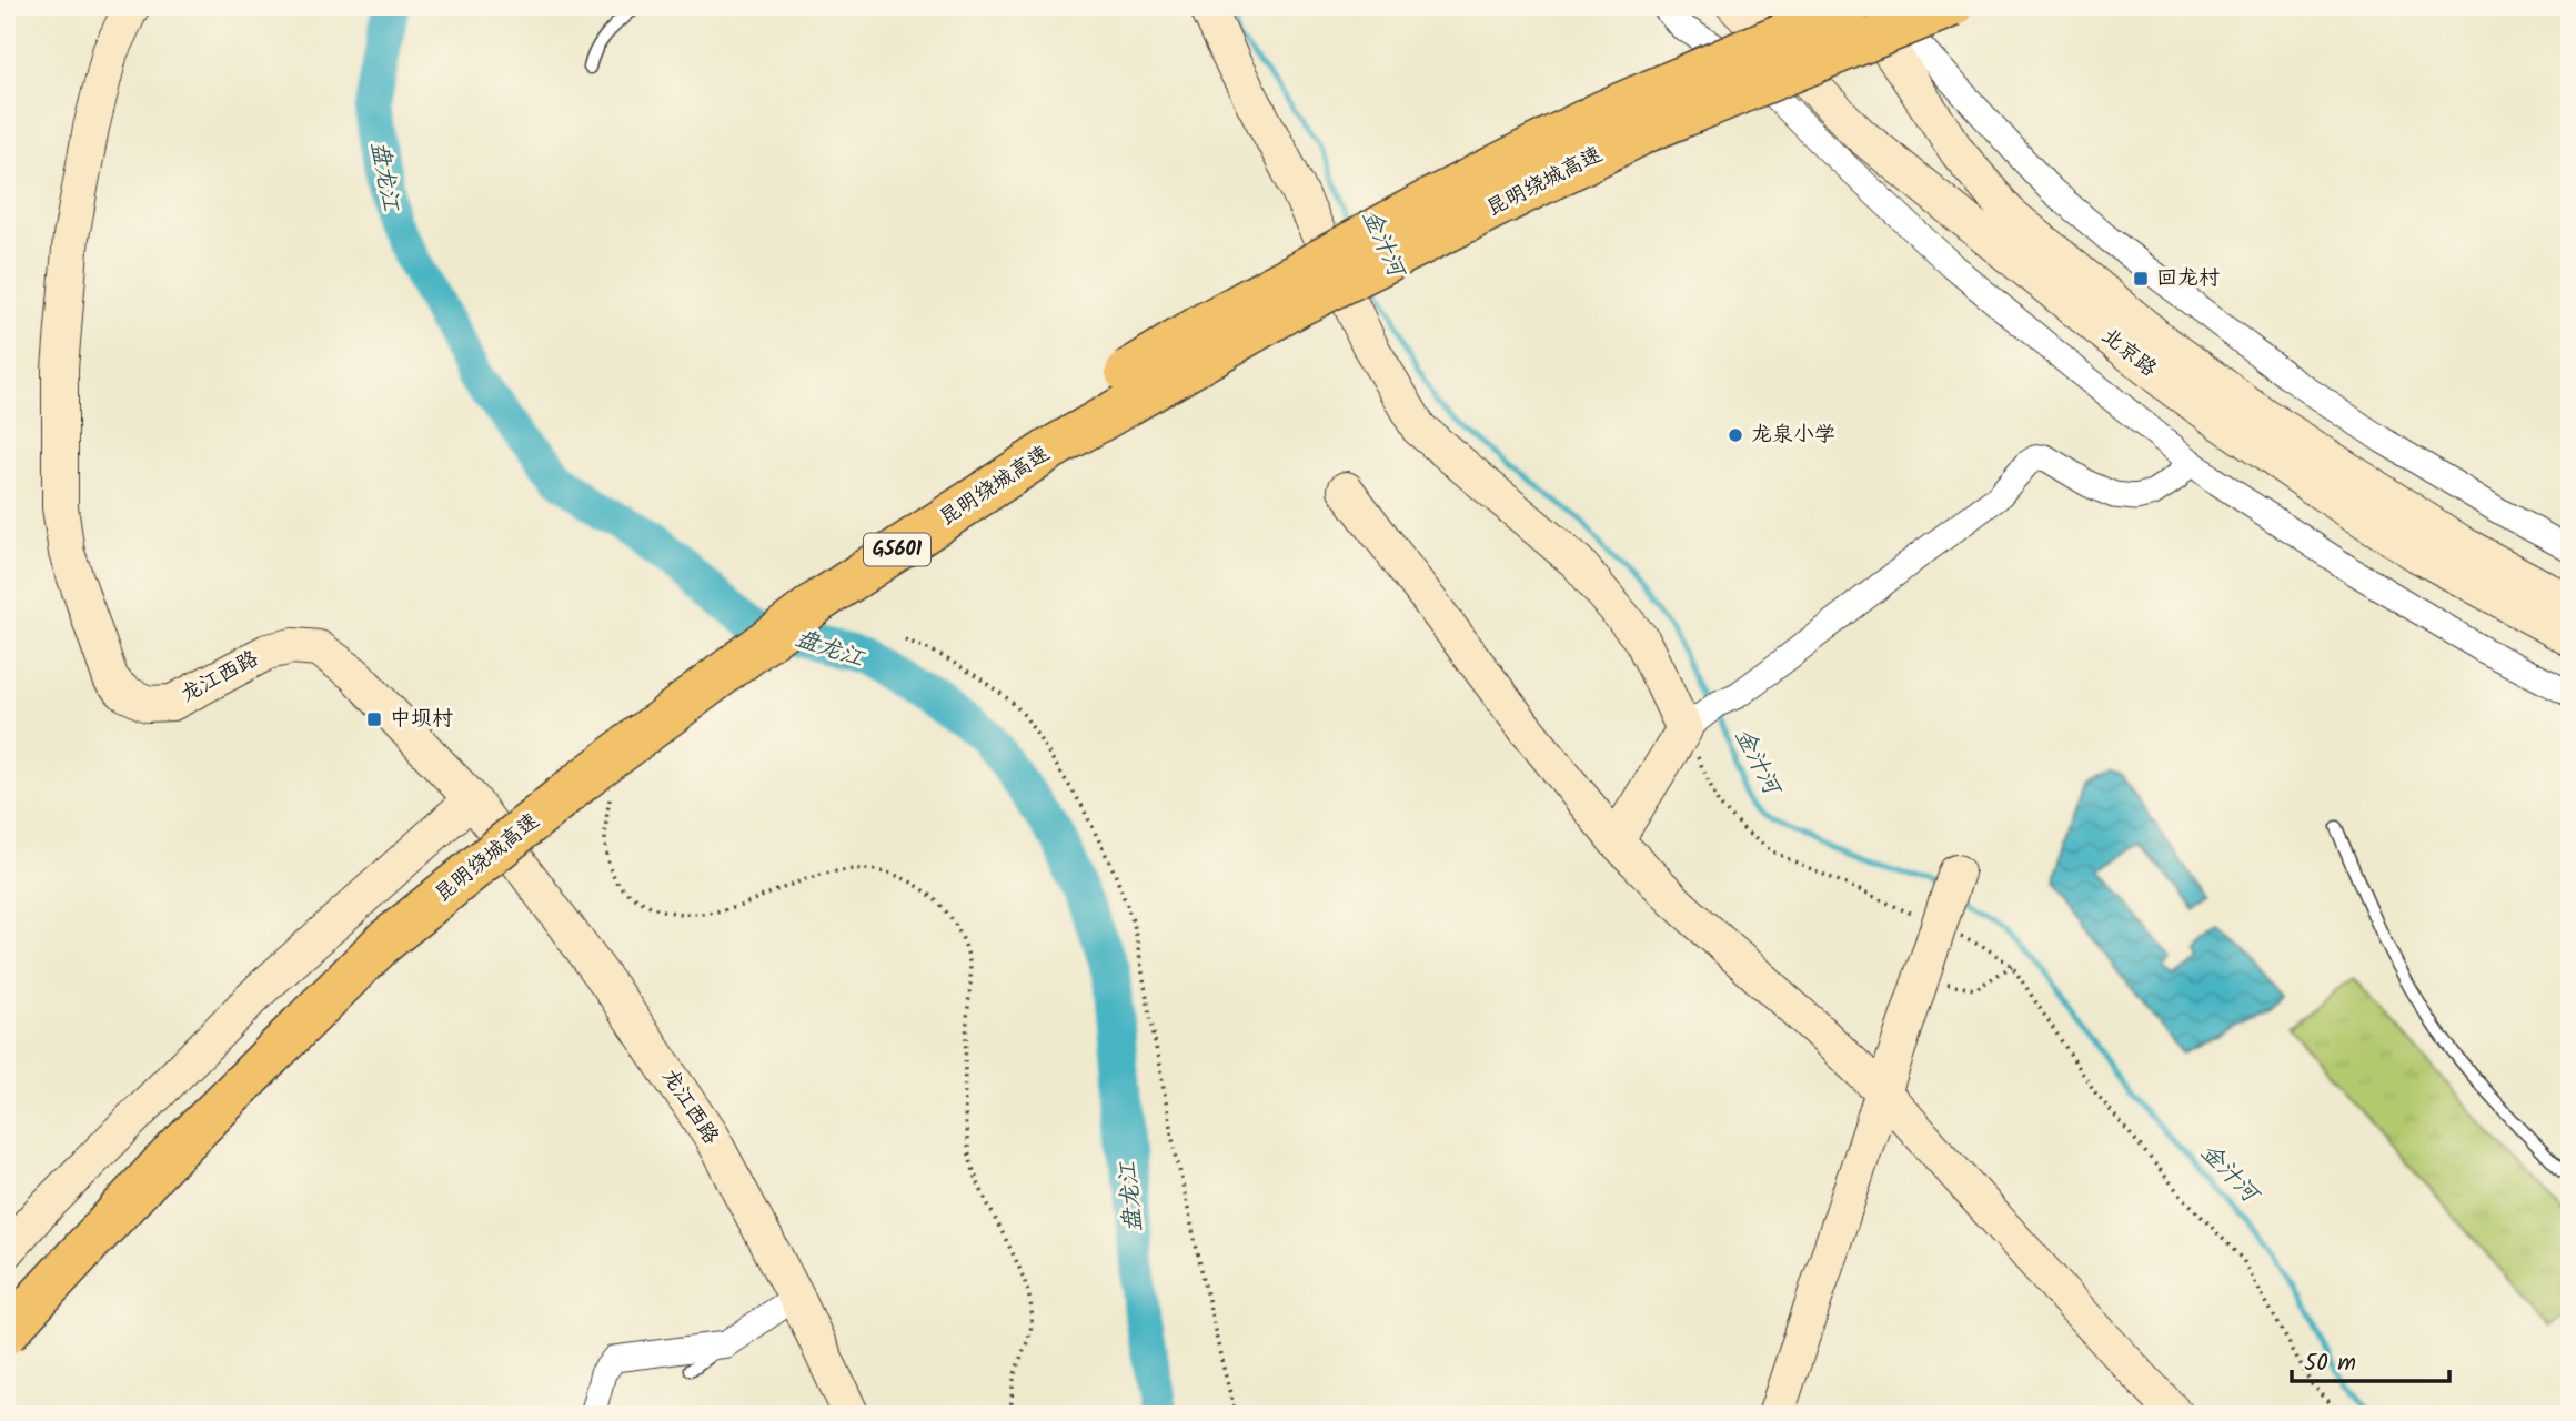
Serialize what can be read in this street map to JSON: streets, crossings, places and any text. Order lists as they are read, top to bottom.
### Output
{
  "streets": {
    "highway": ["昆明绕城高速", "G5601"],
    "street": ["北京路", "龙江西路"]
  },
  "crossings": [
    ["昆明绕城高速", "北京路"]
  ],
  "water": ["盘龙江", "金汁河"],
  "places": {
    "transit": ["回龙村", "中坝村"],
    "other": ["龙泉小学"]
  },
  "scale_bar": "50 m"
}
